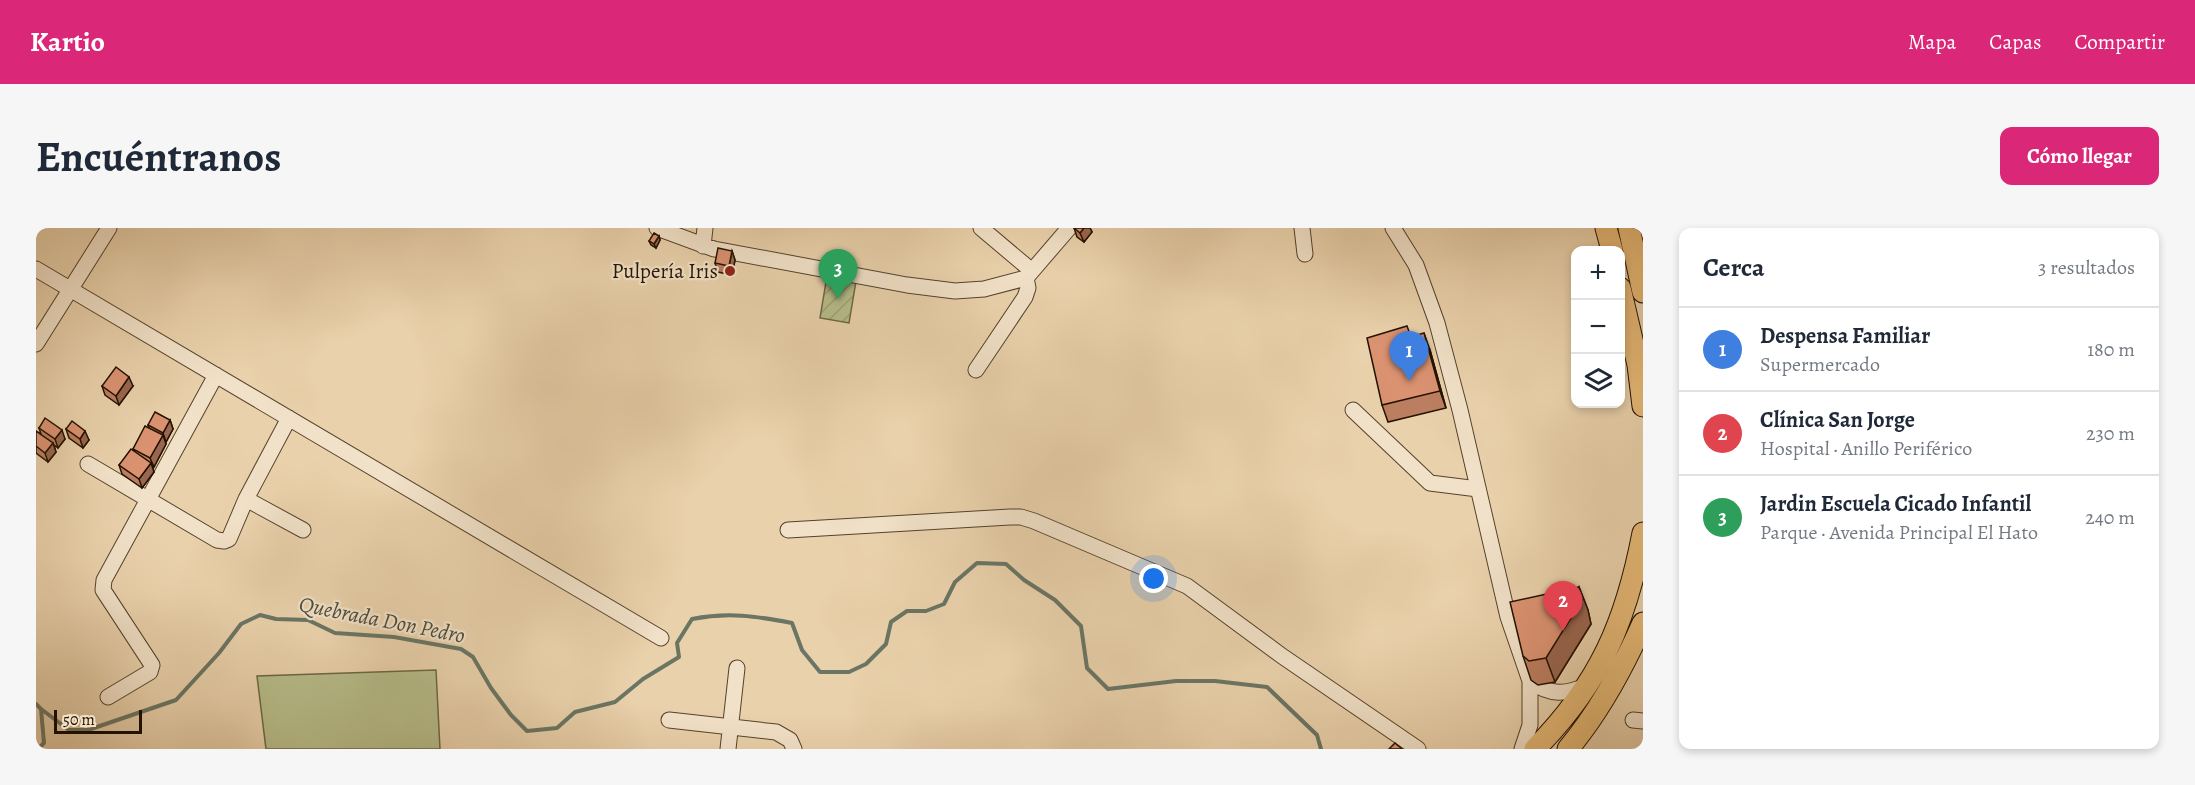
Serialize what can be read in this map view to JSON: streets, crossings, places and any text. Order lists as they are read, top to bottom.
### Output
{
  "water": ["Quebrada Don Pedro"],
  "places": ["Pulpería Iris"],
  "scale_bar": "50 m",
  "page": {
    "header": "Kartio",
    "nav": ["Mapa", "Capas", "Compartir"],
    "buttons": "Cómo llegar",
    "title": "Encuéntranos",
    "heading": ["Cerca", "3 resultados"],
    "map_buttons": ["+", "−"],
    "pins": ["3", "1", "2"],
    "list": [
      {
        "mark": "1",
        "name": "Despensa Familiar",
        "note": "Supermercado",
        "value": "180 m"
      },
      {
        "mark": "2",
        "name": "Clínica San Jorge",
        "note": "Hospital · Anillo Periférico",
        "value": "230 m"
      },
      {
        "mark": "3",
        "name": "Jardin Escuela Cicado Infantil",
        "note": "Parque · Avenida Principal El Hato",
        "value": "240 m"
      }
    ],
    "scale": "50 m"
  }
}
